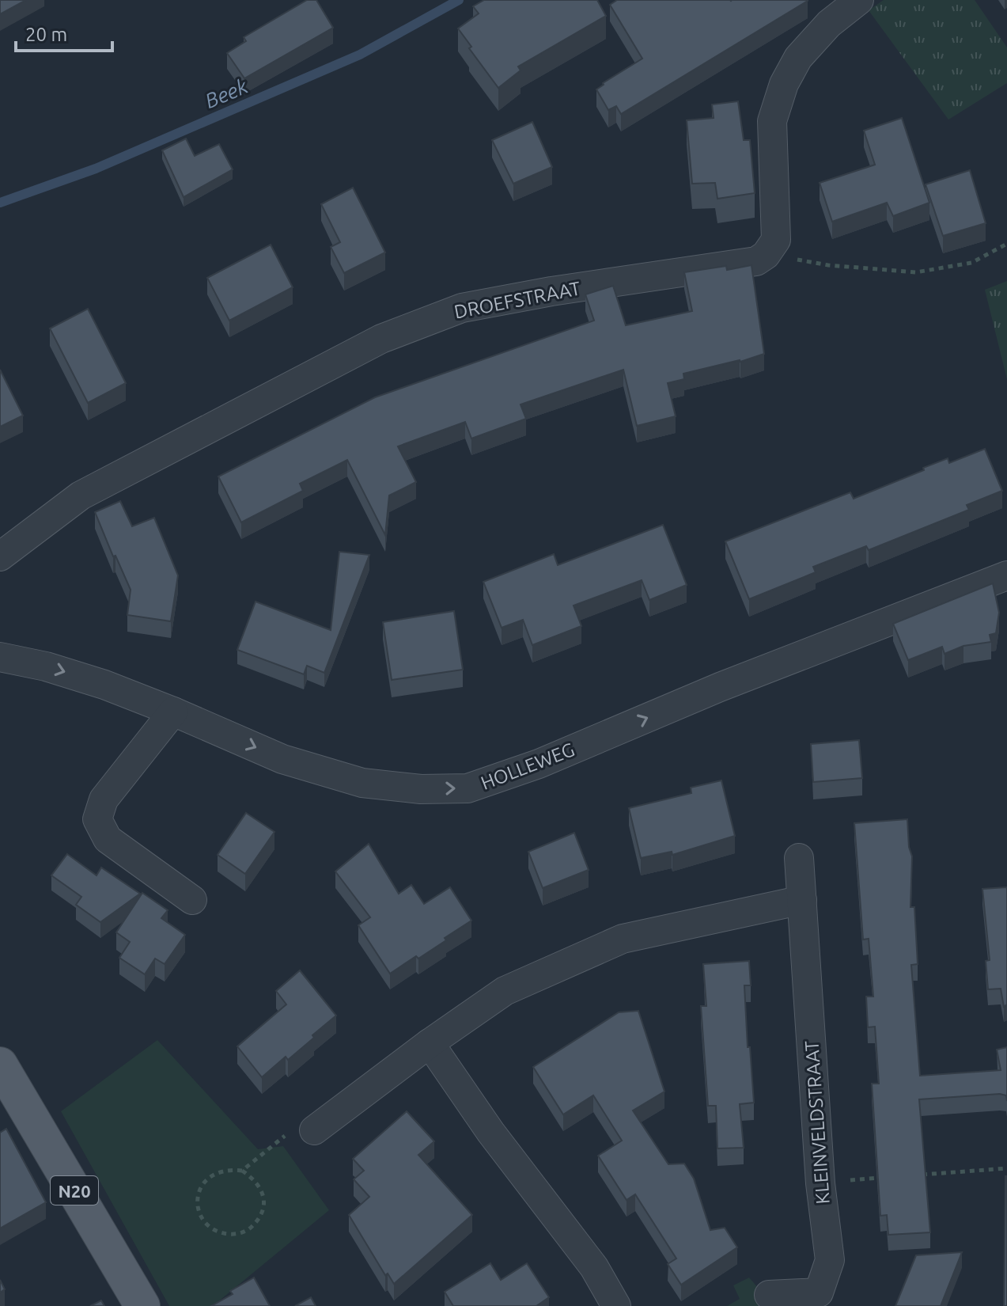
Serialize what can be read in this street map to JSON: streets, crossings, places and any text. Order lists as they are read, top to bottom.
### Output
{
  "streets": {
    "main road": ["N20"],
    "street": ["DROEFSTRAAT", "HOLLEWEG", "KLEINVELDSTRAAT"]
  },
  "water": ["Beek"],
  "scale_bar": "20 m"
}
